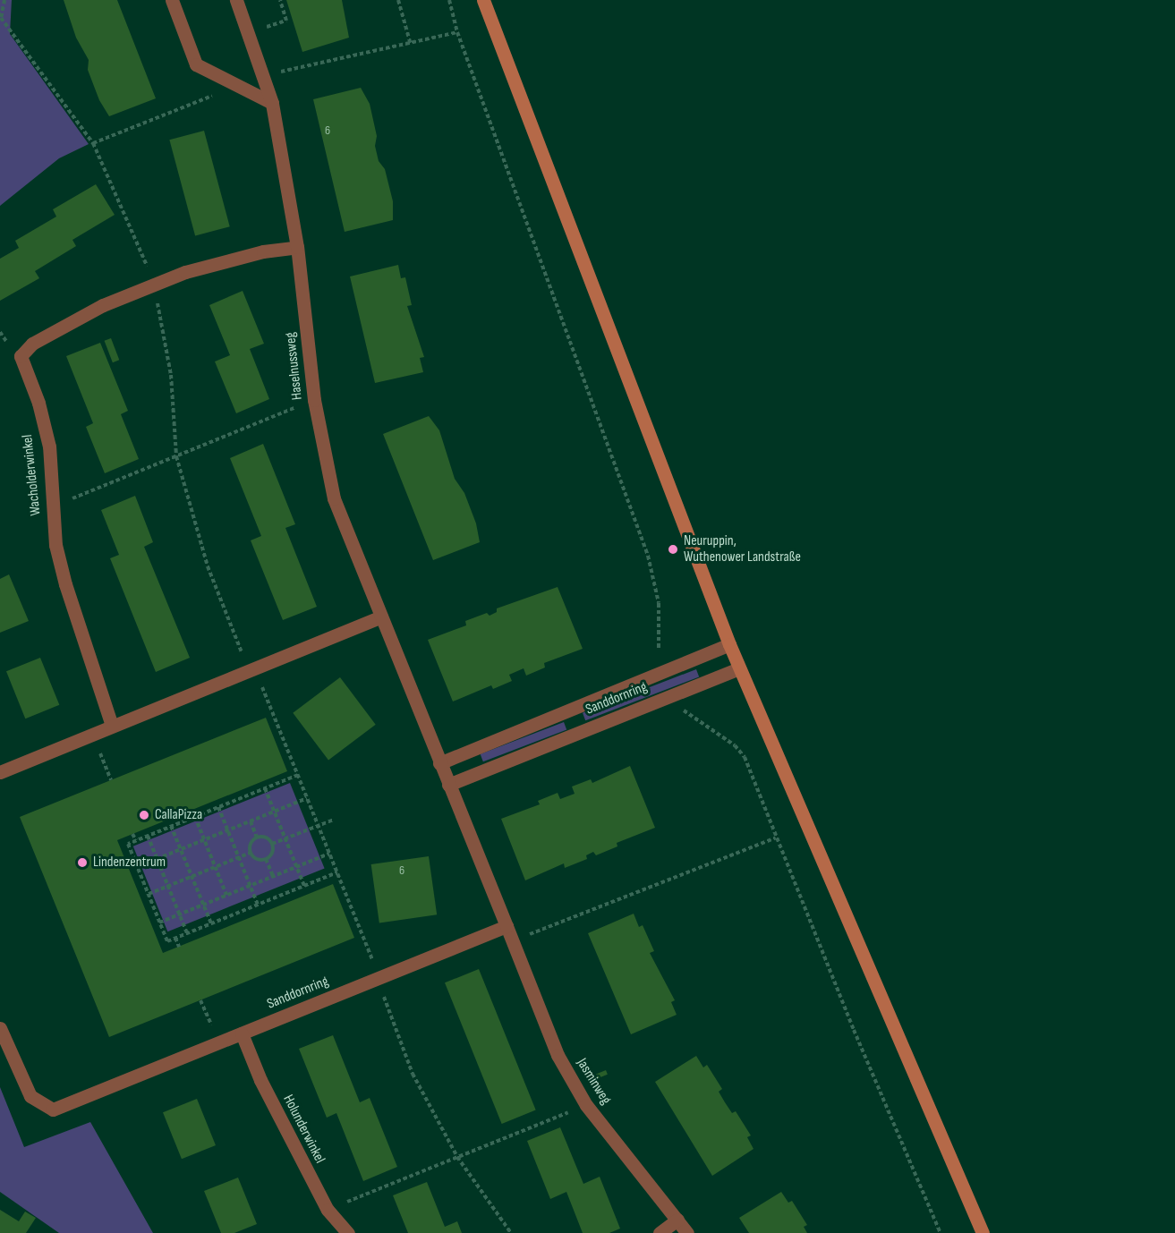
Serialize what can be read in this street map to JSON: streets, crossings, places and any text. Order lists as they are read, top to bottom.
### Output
{
  "streets": {
    "street": [
      "Haselnussweg",
      "Wacholderwinkel",
      "Sanddornring",
      "Jasminweg",
      "Holunderwinkel"
    ]
  },
  "crossings": [
    ["Haselnussweg", "Wacholderwinkel"],
    ["Sanddornring", "Jasminweg"],
    ["Sanddornring", "Holunderwinkel"]
  ],
  "places": ["Neuruppin, Wuthenower Landstraße", "CallaPizza", "Lindenzentrum"],
  "house_numbers": ["6", "6"]
}
